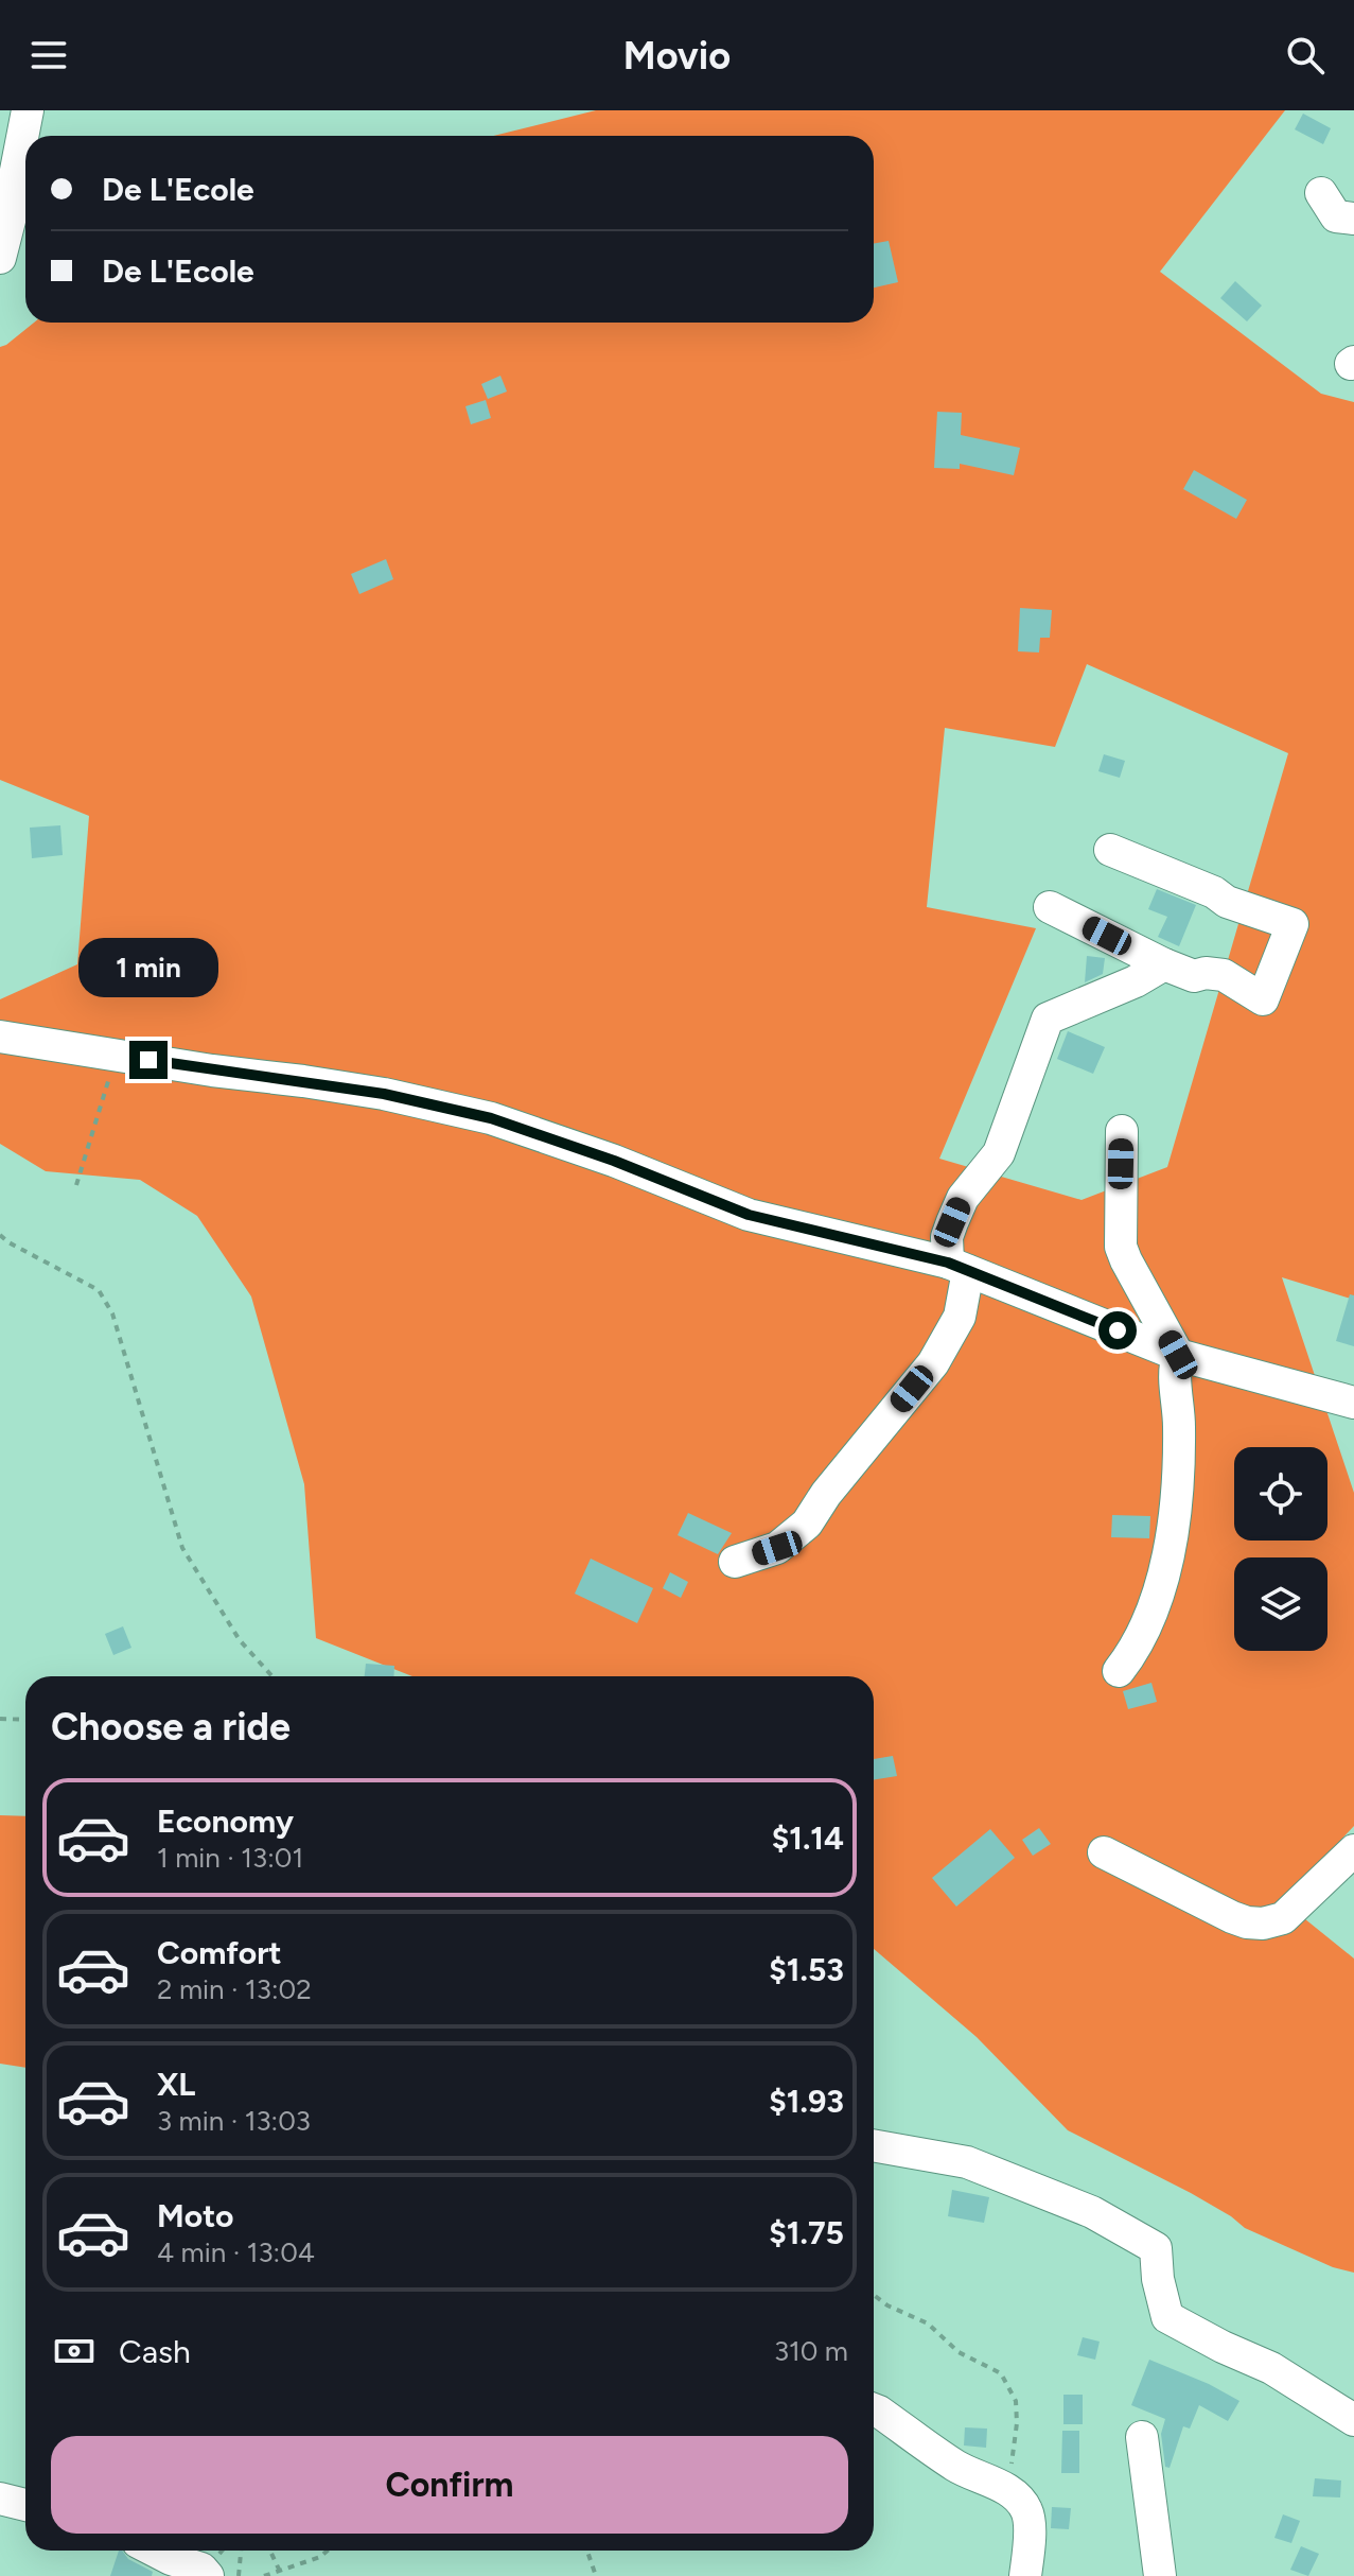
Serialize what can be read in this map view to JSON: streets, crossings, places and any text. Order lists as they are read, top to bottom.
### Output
{
  "page": {
    "header": "Movio",
    "banner": ["De L'Ecole", "De L'Ecole"],
    "bubble": "1 min",
    "heading": "Choose a ride",
    "list": [
      {
        "name": "Economy",
        "note": "1 min · 13:01",
        "value": "$1.14"
      },
      {
        "name": "Comfort",
        "note": "2 min · 13:02",
        "value": "$1.53"
      },
      {
        "name": "XL",
        "note": "3 min · 13:03",
        "value": "$1.93"
      },
      {
        "name": "Moto",
        "note": "4 min · 13:04",
        "value": "$1.75"
      }
    ],
    "pay": ["Cash", "310 m"],
    "buttons": "Confirm"
  }
}
